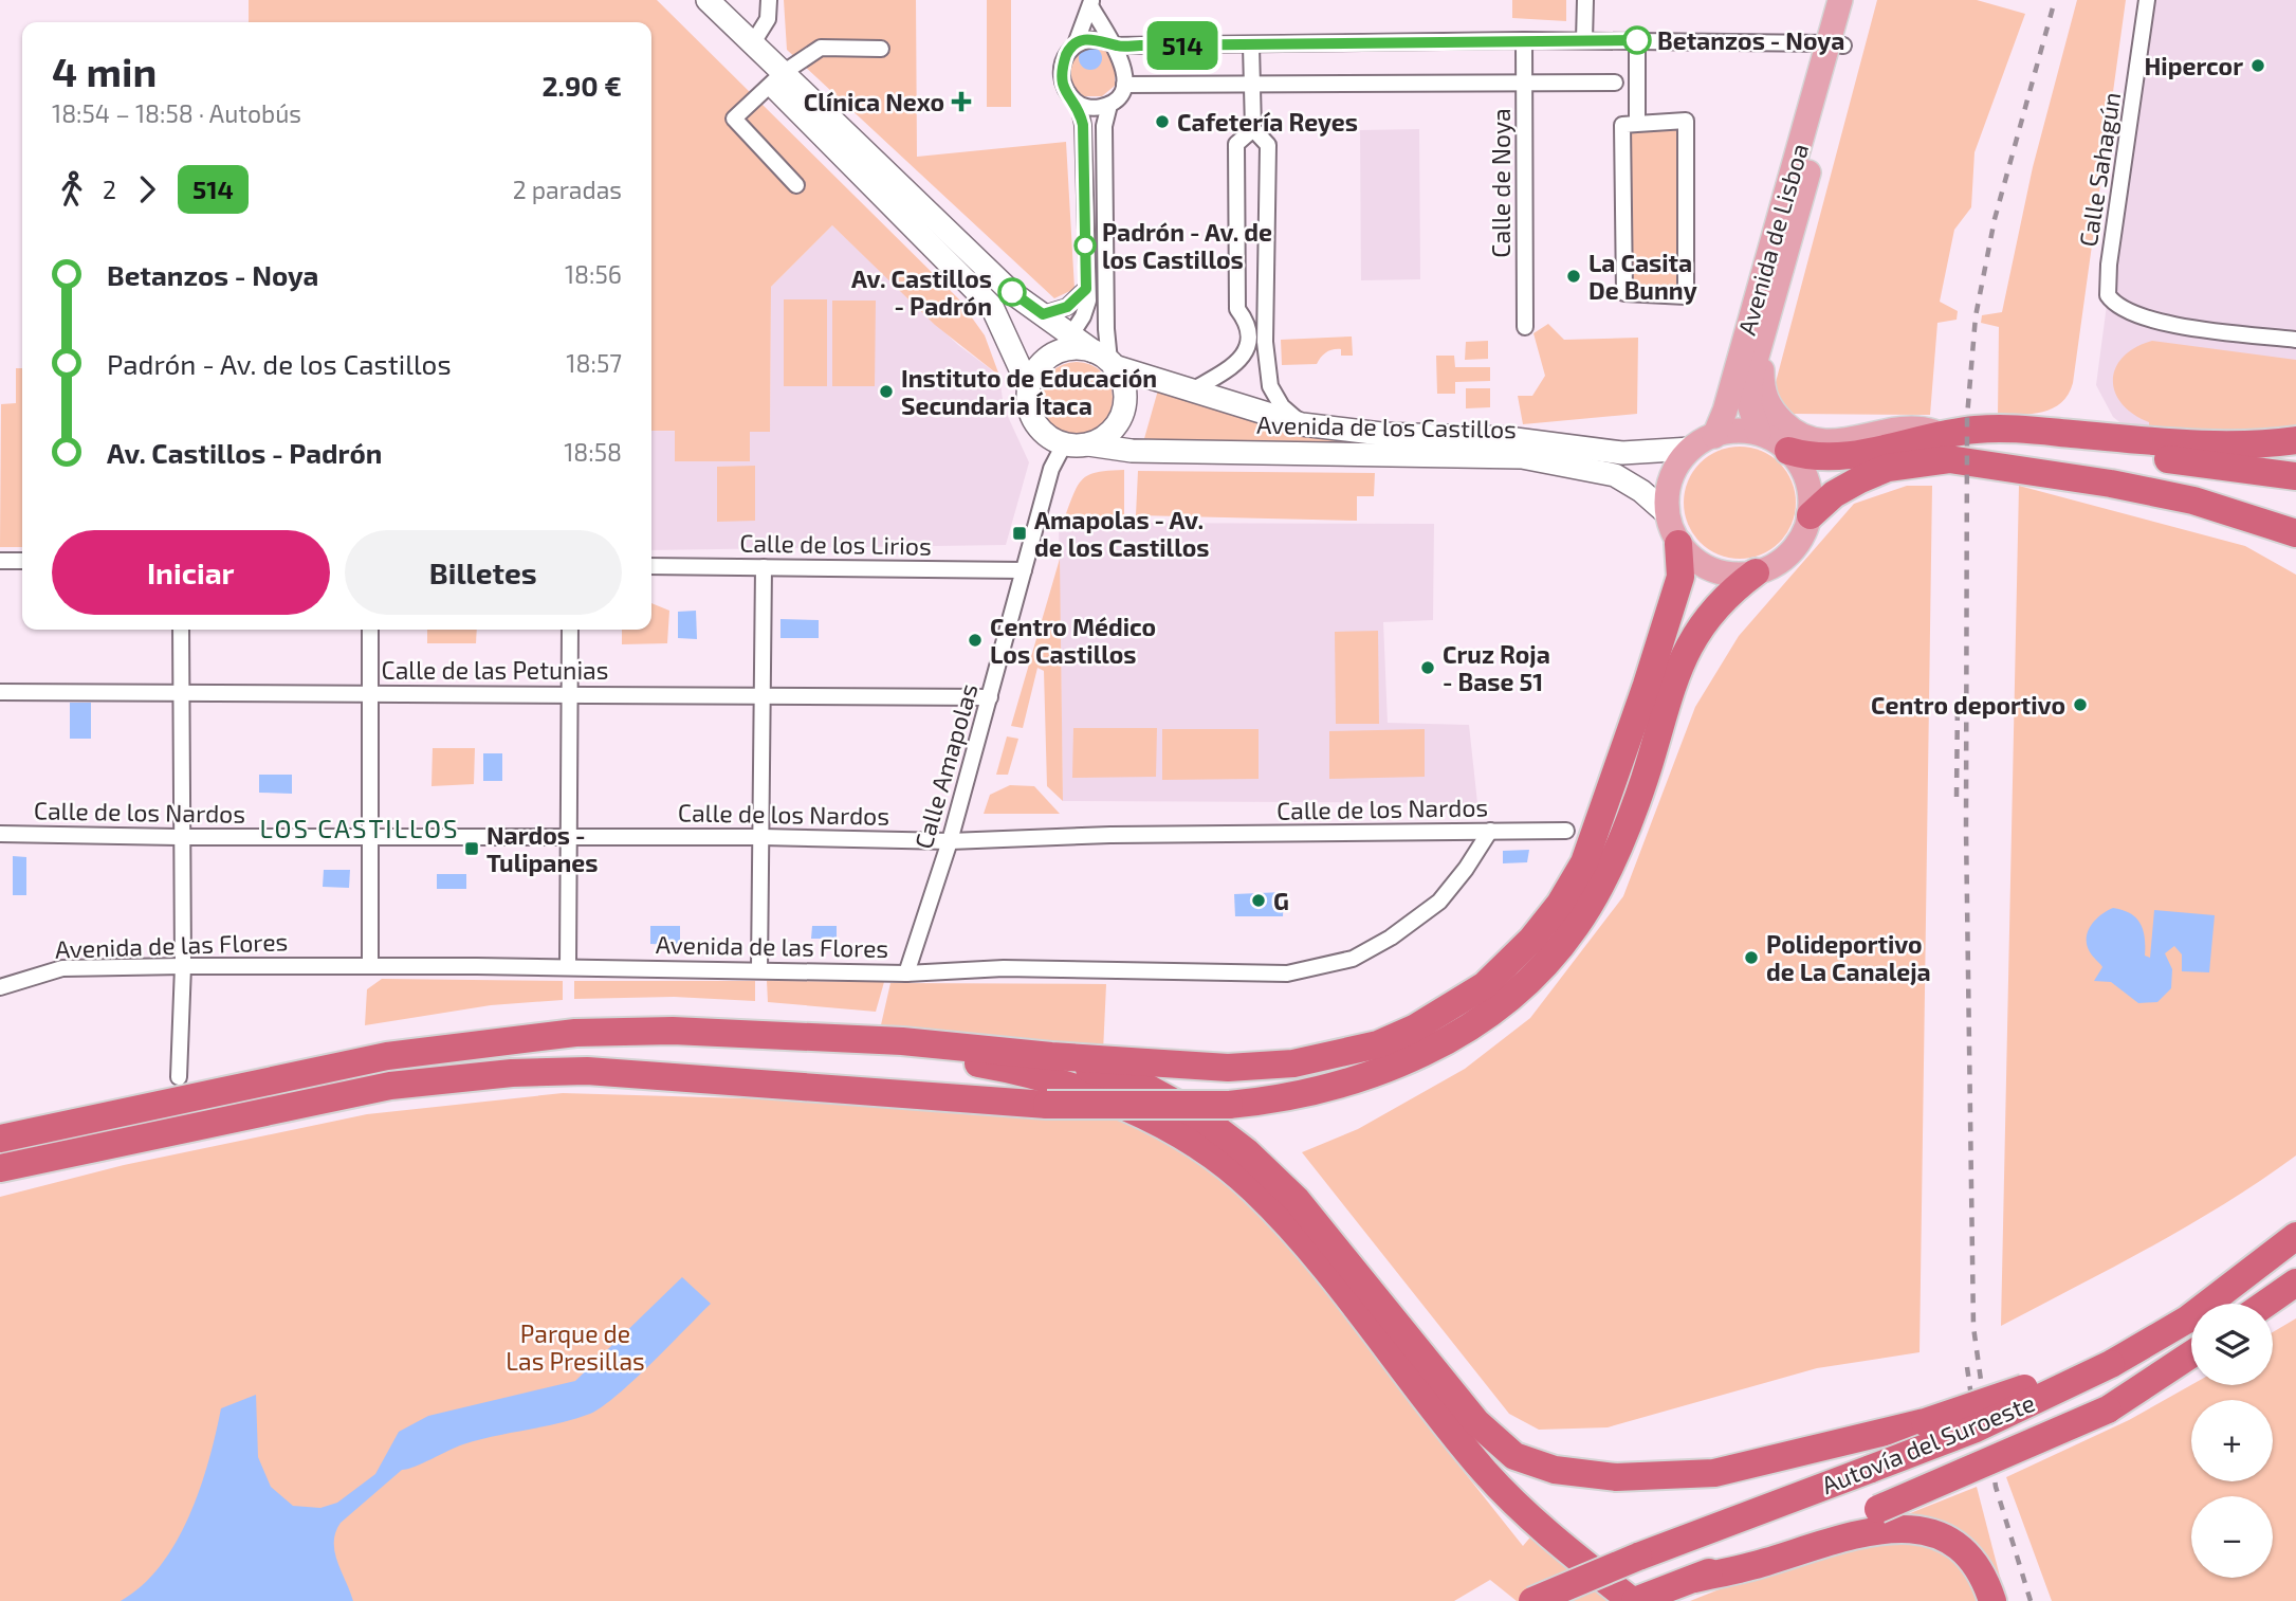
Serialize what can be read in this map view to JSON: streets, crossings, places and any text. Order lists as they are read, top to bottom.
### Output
{
  "streets": {
    "highway": ["Autovía del Suroeste"],
    "main road": ["Avenida de Lisboa"],
    "street": [
      "Calle Sahagún",
      "Calle de Noya",
      "Avenida de los Castillos",
      "Calle de los Lirios",
      "Calle de las Petunias",
      "Calle Amapolas",
      "Calle de los Nardos",
      "Avenida de las Flores"
    ]
  },
  "crossings": [
    ["Avenida de Lisboa", "Avenida de los Castillos"],
    ["Avenida de los Castillos", "Calle Amapolas"],
    ["Calle de los Lirios", "Calle Amapolas"],
    ["Calle de las Petunias", "Calle Amapolas"],
    ["Calle Amapolas", "Calle de los Nardos"],
    ["Calle Amapolas", "Avenida de las Flores"],
    ["Calle de los Nardos", "Avenida de las Flores"]
  ],
  "districts": ["LOS CASTILLOS"],
  "parks": ["Parque de Las Presillas"],
  "places": {
    "other": [
      "Betanzos - Noya",
      "Hipercor",
      "Cafetería Reyes",
      "Padrón - Av. de los Castillos",
      "La Casita De Bunny",
      "Av. Castillos - Padrón",
      "Instituto de Educación Secundaria Ítaca",
      "Centro Médico Los Castillos",
      "Cruz Roja - Base 51",
      "Centro deportivo",
      "G",
      "Polideportivo de La Canaleja"
    ],
    "health": ["Clínica Nexo"],
    "transit": ["Amapolas - Av. de los Castillos", "Nardos - Tulipanes"]
  },
  "lines": ["bus line 514"],
  "page": {
    "on_map": "514",
    "heading": ["4 min", "18:54 – 18:58 · Autobús", "2.90 €"],
    "legs": ["2", "514", "2 paradas"],
    "list": [
      {
        "name": "Betanzos - Noya",
        "value": "18:56"
      },
      {
        "name": "Padrón - Av. de los Castillos",
        "value": "18:57"
      },
      {
        "name": "Av. Castillos - Padrón",
        "value": "18:58"
      }
    ],
    "buttons": ["Iniciar", "Billetes"],
    "map_buttons": ["+", "−"]
  }
}
